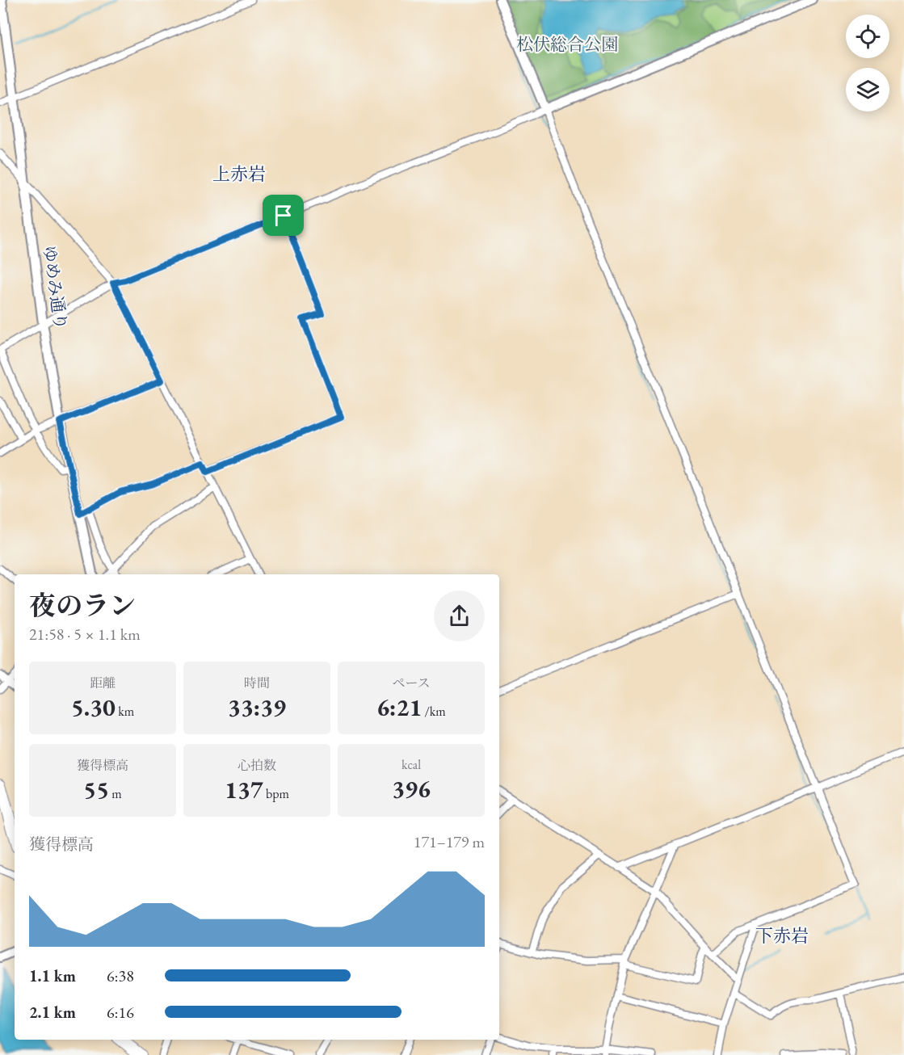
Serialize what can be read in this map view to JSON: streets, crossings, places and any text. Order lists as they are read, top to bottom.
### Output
{
  "streets": {
    "street": ["ゆめみ通り"]
  },
  "districts": ["上赤岩", "下赤岩"],
  "parks": ["松伏総合公園"],
  "page": {
    "heading": ["夜のラン", "21:58 · 5 × 1.1 km"],
    "stats": [
      ["距離", "5.30 km"],
      ["時間", "33:39"],
      ["ペース", "6:21 /km"],
      ["獲得標高", "55 m"],
      ["心拍数", "137 bpm"],
      ["kcal", "396"]
    ],
    "chart": ["獲得標高", "171–179 m"],
    "list": [
      {
        "name": "1.1 km",
        "note": "6:38"
      },
      {
        "name": "2.1 km",
        "note": "6:16"
      }
    ]
  }
}
